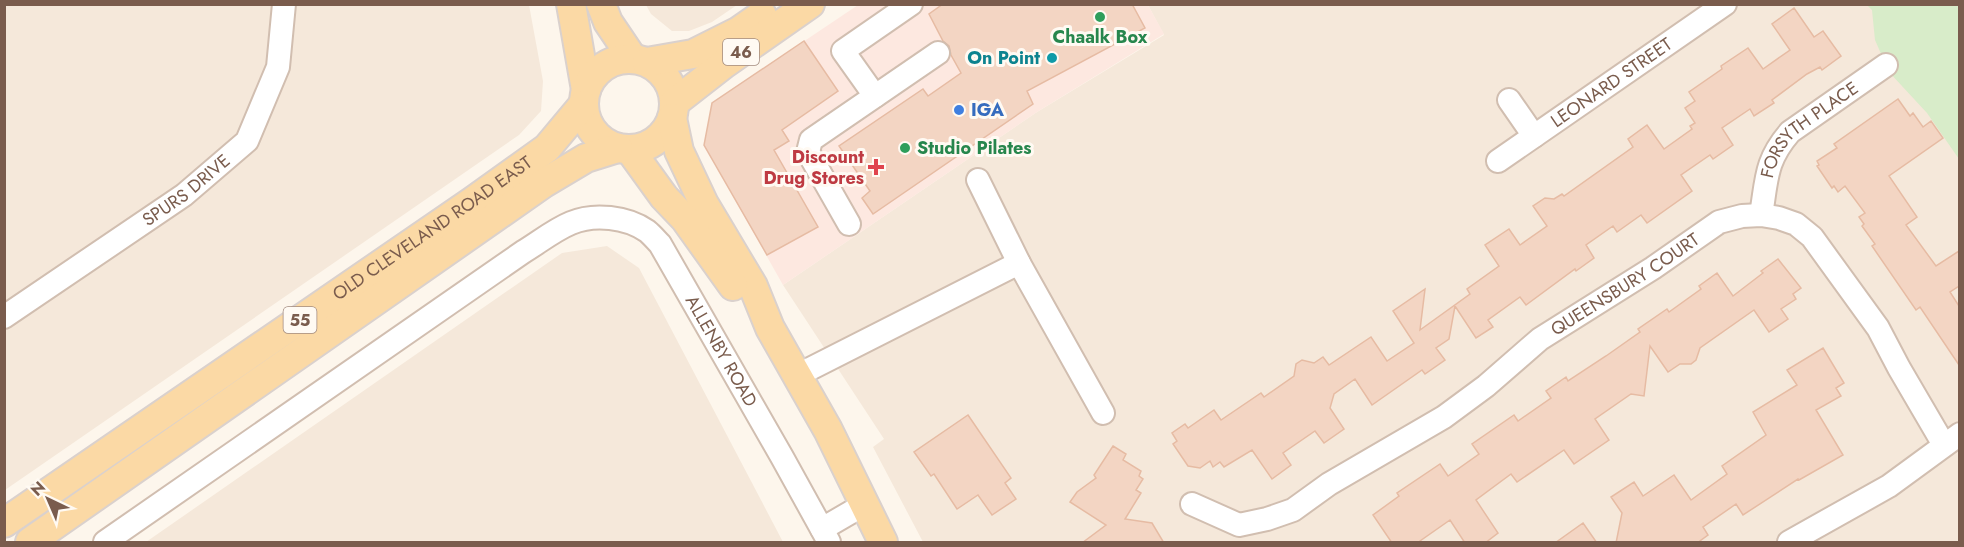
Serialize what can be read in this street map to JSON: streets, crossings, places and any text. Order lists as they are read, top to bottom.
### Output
{
  "streets": {
    "main road": ["46", "OLD CLEVELAND ROAD EAST", "55"],
    "street": [
      "LEONARD STREET",
      "FORSYTH PLACE",
      "SPURS DRIVE",
      "QUEENSBURY COURT",
      "ALLENBY ROAD"
    ]
  },
  "crossings": [
    ["46", "OLD CLEVELAND ROAD EAST"],
    ["FORSYTH PLACE", "QUEENSBURY COURT"]
  ],
  "places": {
    "other": [
      "Chaalk Box",
      "On Point",
      "IGA",
      "Studio Pilates"
    ],
    "health": ["Discount Drug Stores"]
  },
  "north": "top left"
}
